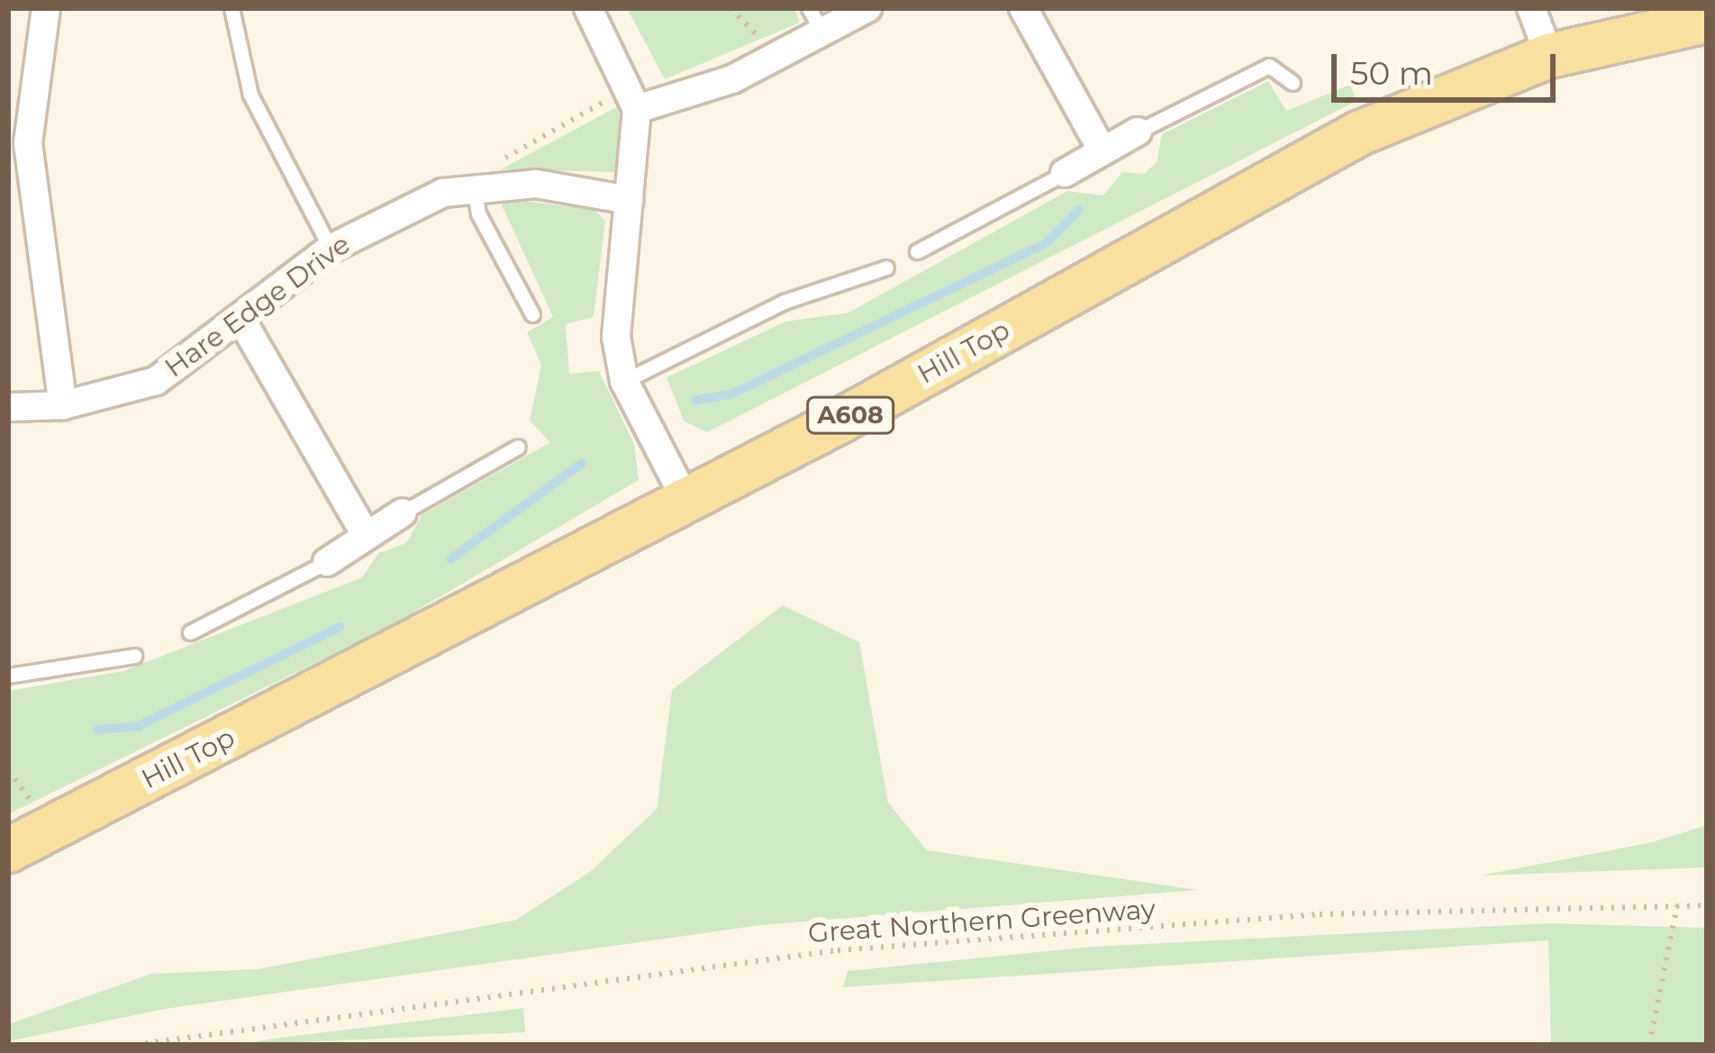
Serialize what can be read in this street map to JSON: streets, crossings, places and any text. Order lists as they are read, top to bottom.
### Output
{
  "streets": {
    "main road": ["Hill Top", "A608"],
    "street": ["Hare Edge Drive"],
    "path": ["Great Northern Greenway"]
  },
  "scale_bar": "50 m"
}
